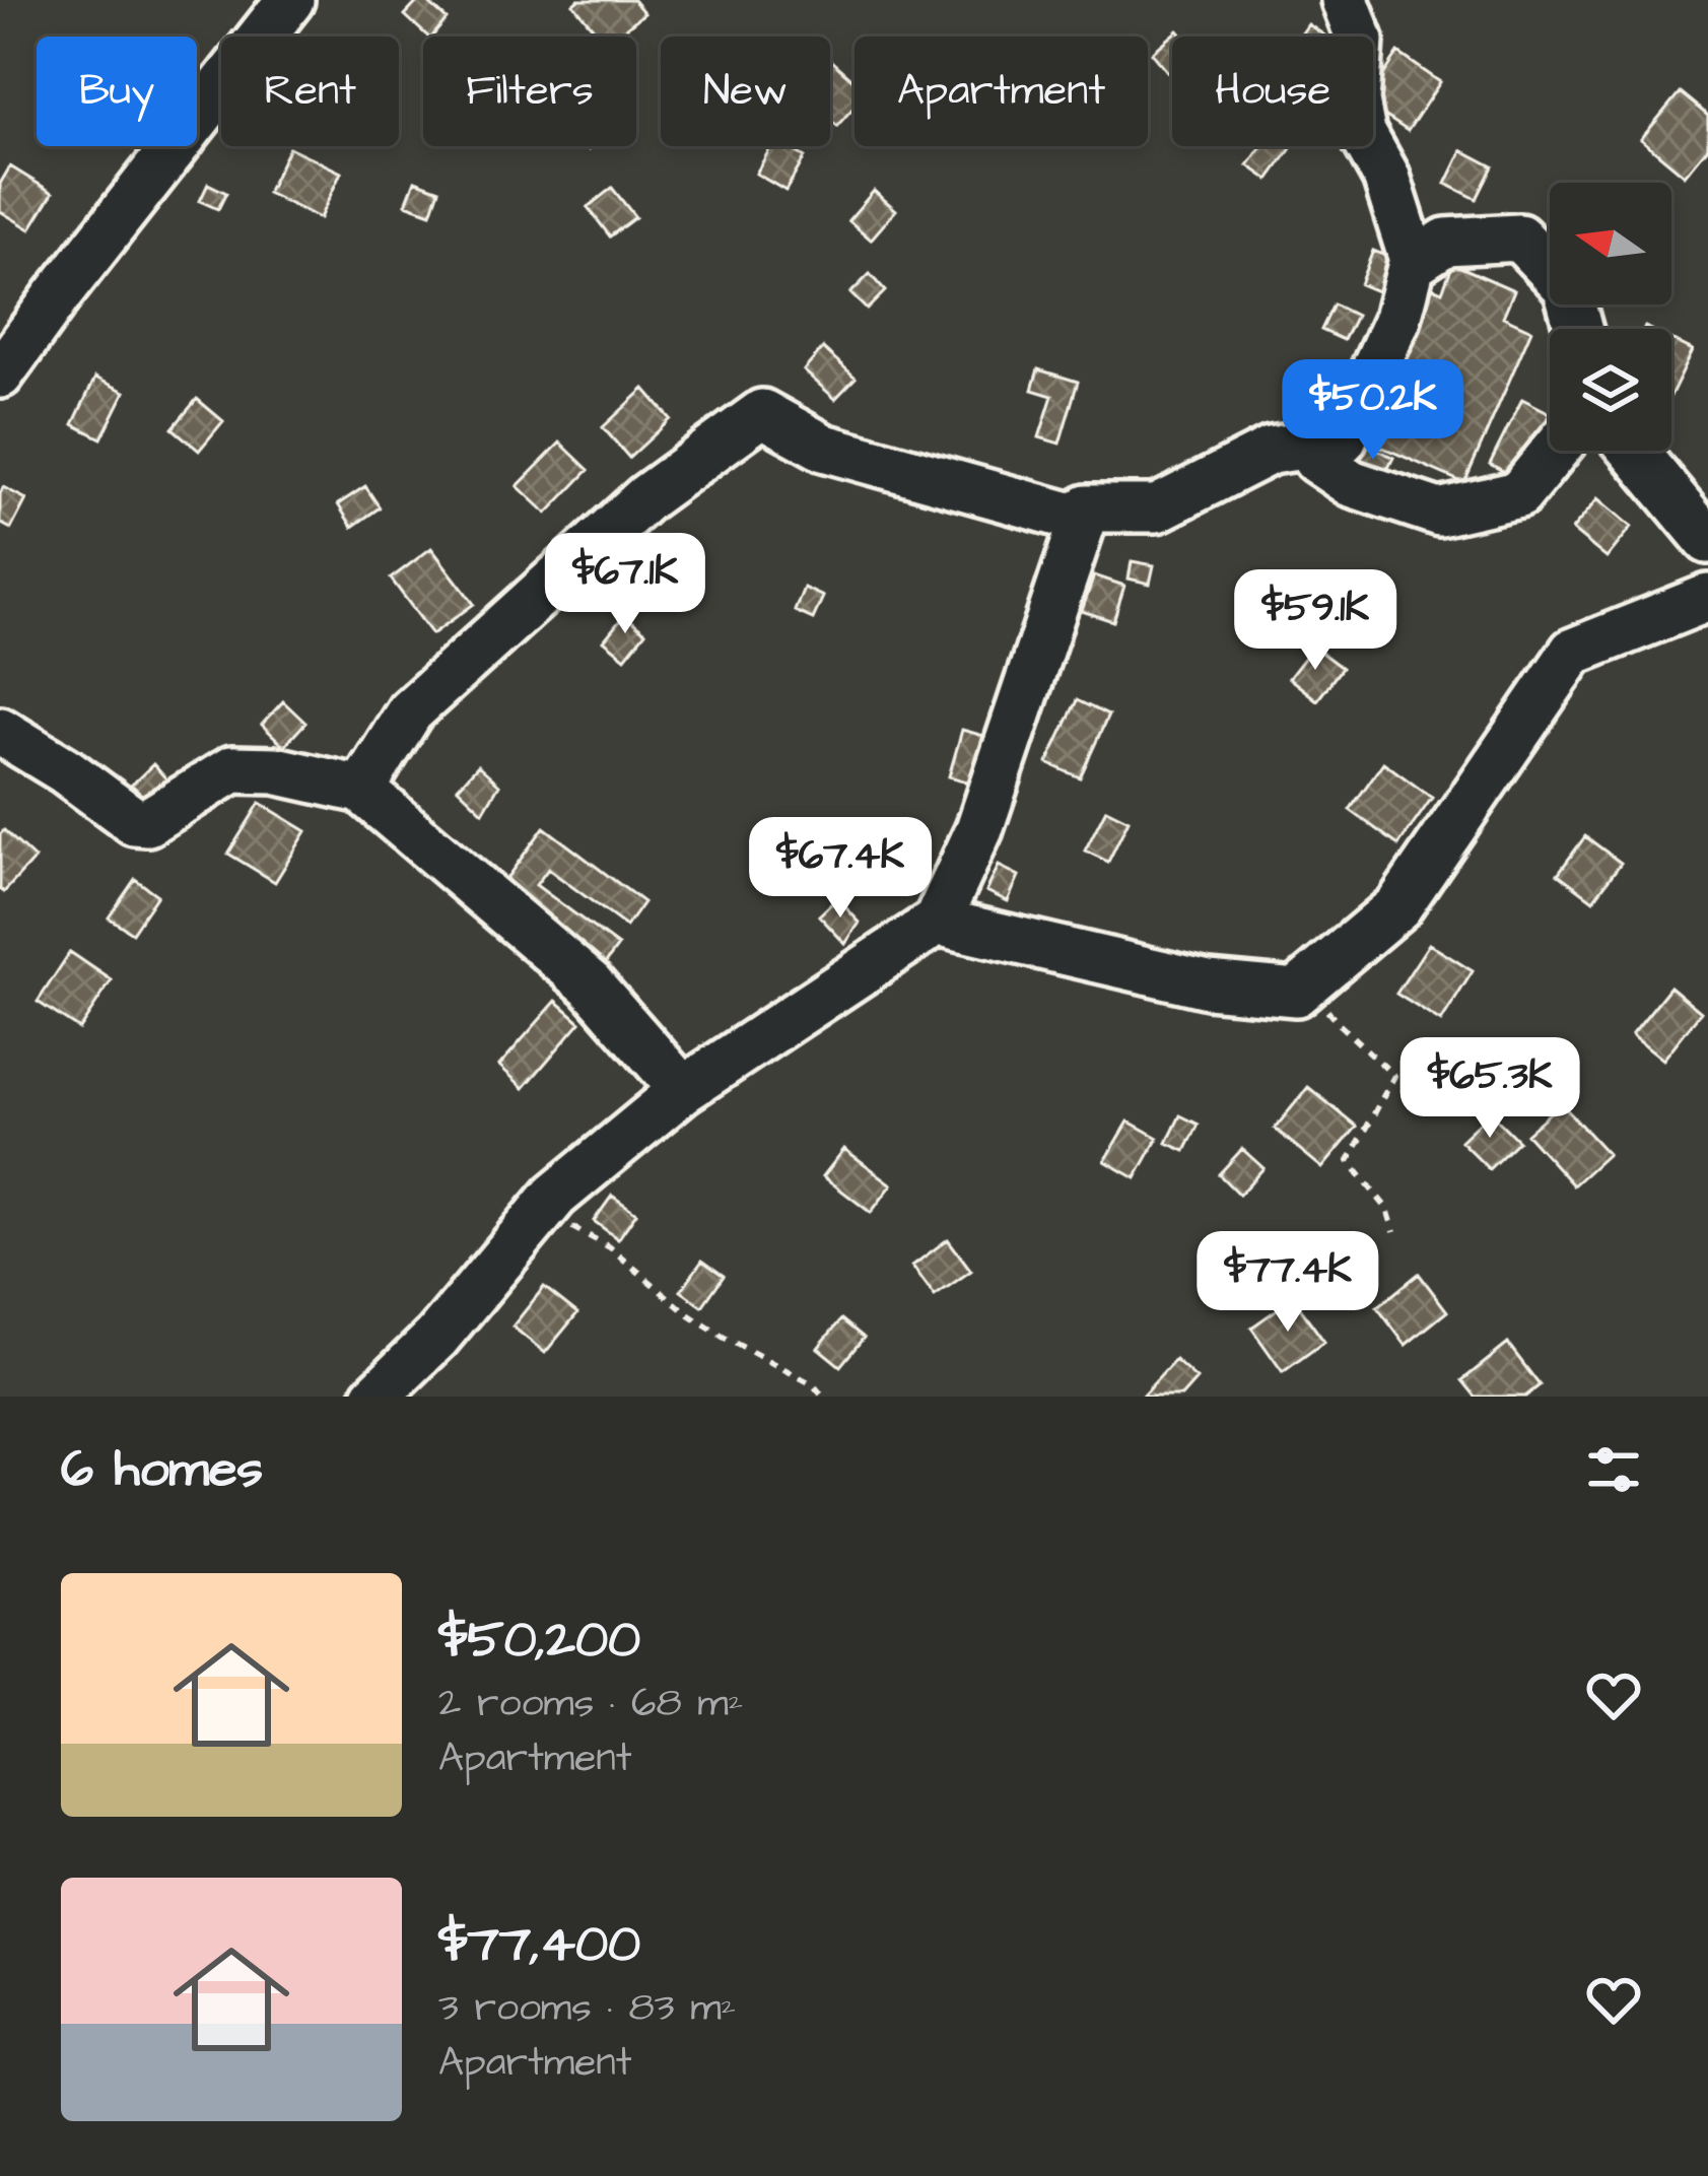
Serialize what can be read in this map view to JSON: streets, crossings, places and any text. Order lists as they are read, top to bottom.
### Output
{
  "north": "left",
  "page": {
    "chip": [
      "Buy",
      "Rent",
      "Filters",
      "New",
      "Apartment",
      "House"
    ],
    "price": [
      "$50.2K",
      "$67.1K",
      "$59.1K",
      "$67.4K",
      "$65.3K",
      "$77.4K"
    ],
    "heading": "6 homes",
    "list": [
      {
        "name": "$50,200",
        "note": "2 rooms · 68 m² · Apartment"
      },
      {
        "name": "$77,400",
        "note": "3 rooms · 83 m² · Apartment"
      }
    ]
  }
}
